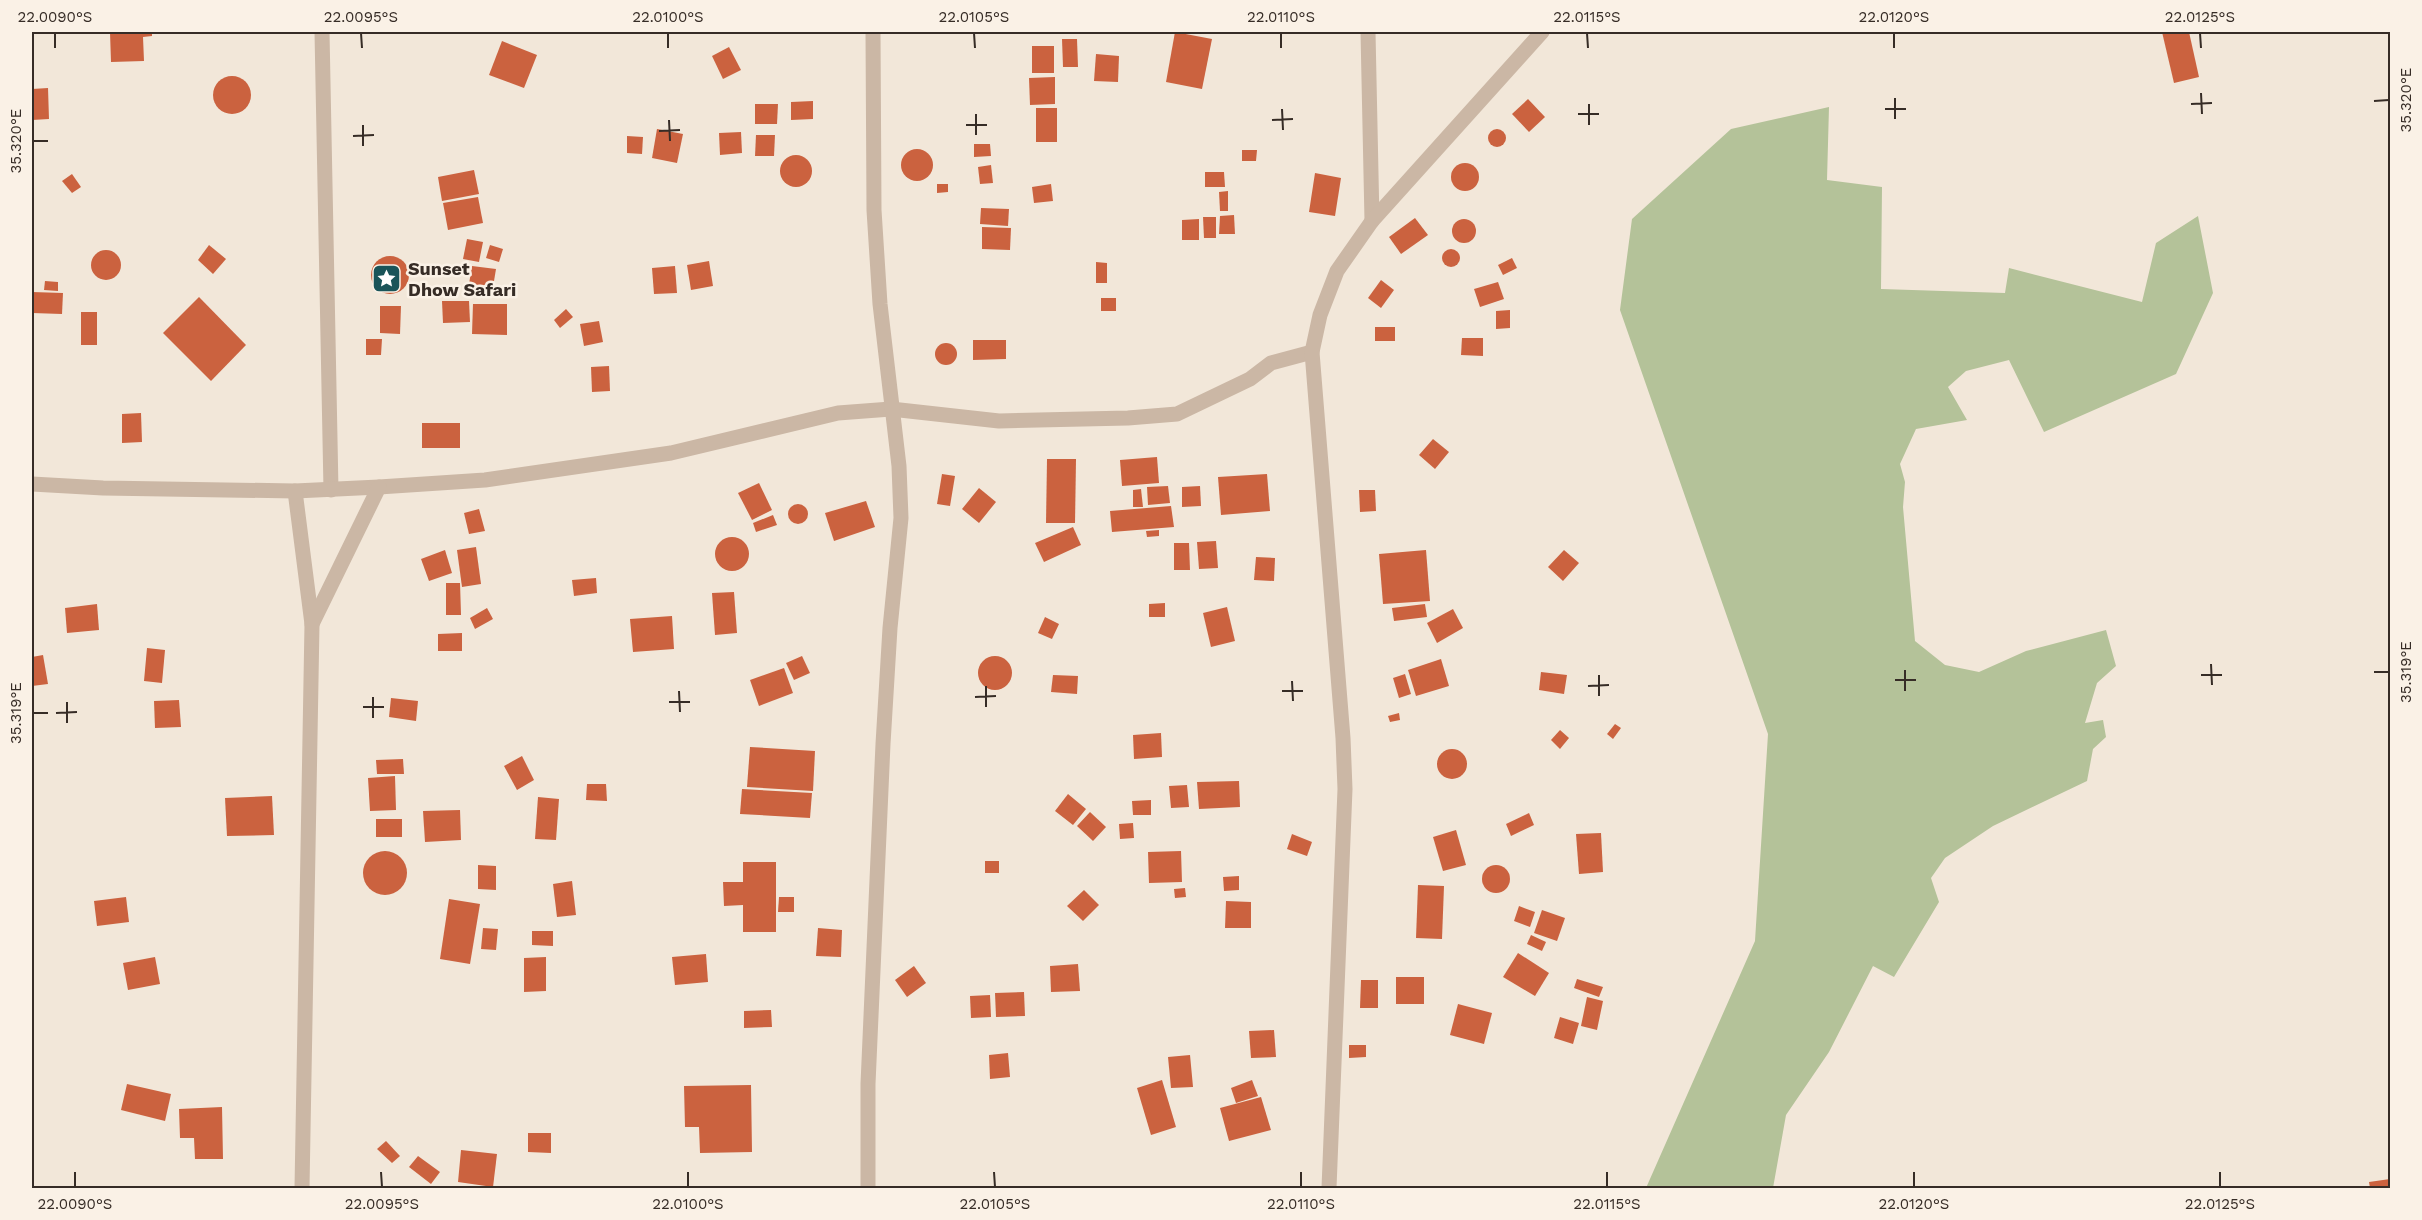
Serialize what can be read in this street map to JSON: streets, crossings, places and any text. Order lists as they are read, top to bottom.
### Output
{
  "places": {
    "place": ["Sunset Dhow Safari"]
  },
  "coordinates": [
    "22.0090°S",
    "22.0095°S",
    "22.0100°S",
    "22.0105°S",
    "22.0110°S",
    "22.0115°S",
    "22.0120°S",
    "22.0125°S",
    "35.320°E",
    "35.319°E"
  ]
}
